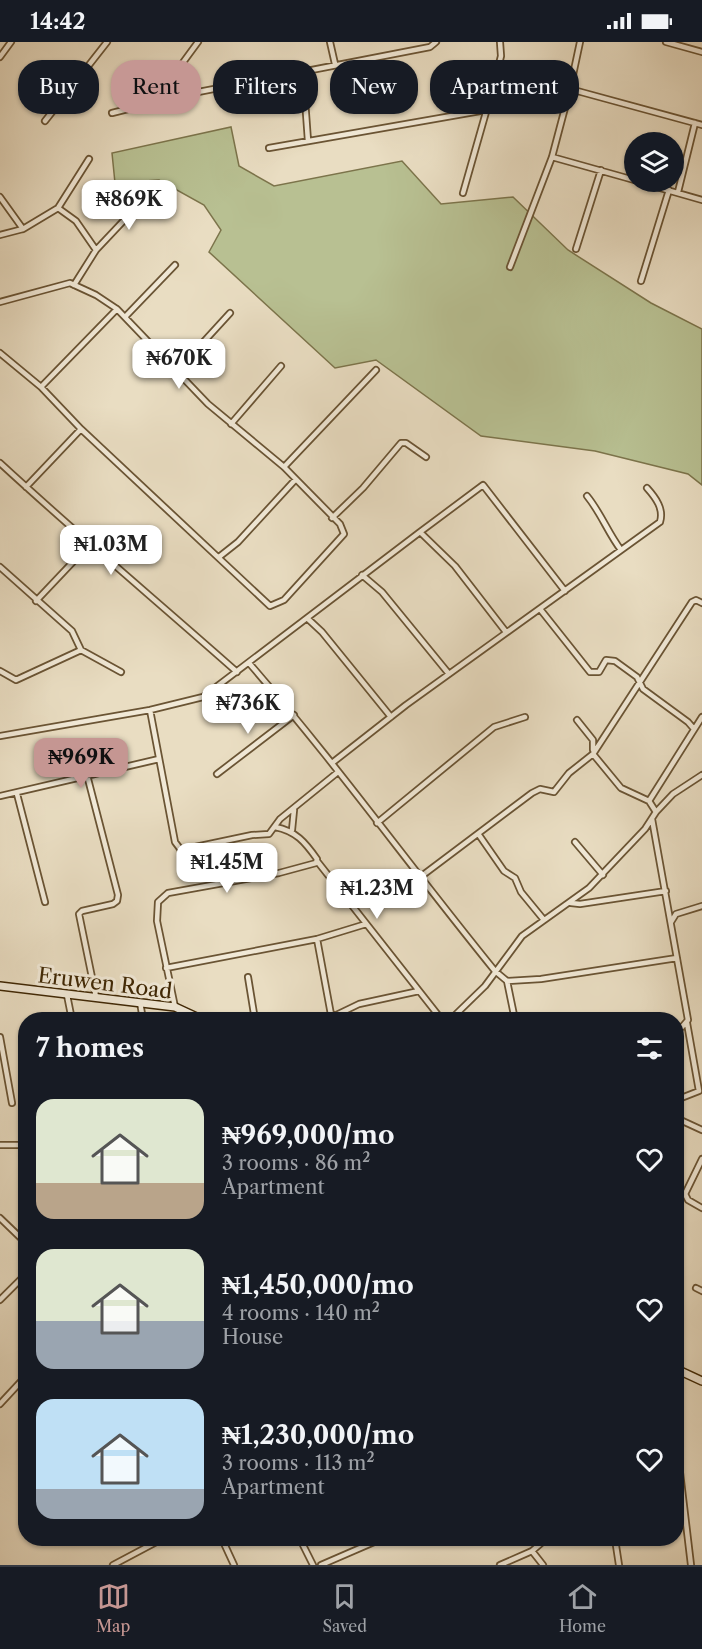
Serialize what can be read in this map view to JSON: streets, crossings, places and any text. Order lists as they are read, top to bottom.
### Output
{
  "streets": {
    "street": ["Eruwen Road"]
  },
  "page": {
    "status": "14:42",
    "chip": [
      "Buy",
      "Rent",
      "Filters",
      "New",
      "Apartment"
    ],
    "price": [
      "₦869K",
      "₦670K",
      "₦1.03M",
      "₦736K",
      "₦969K",
      "₦1.45M",
      "₦1.23M"
    ],
    "heading": "7 homes",
    "list": [
      {
        "name": "₦969,000/mo",
        "note": "3 rooms · 86 m² · Apartment"
      },
      {
        "name": "₦1,450,000/mo",
        "note": "4 rooms · 140 m² · House"
      },
      {
        "name": "₦1,230,000/mo",
        "note": "3 rooms · 113 m² · Apartment"
      }
    ],
    "tabs": ["Map", "Saved", "Home"]
  }
}
